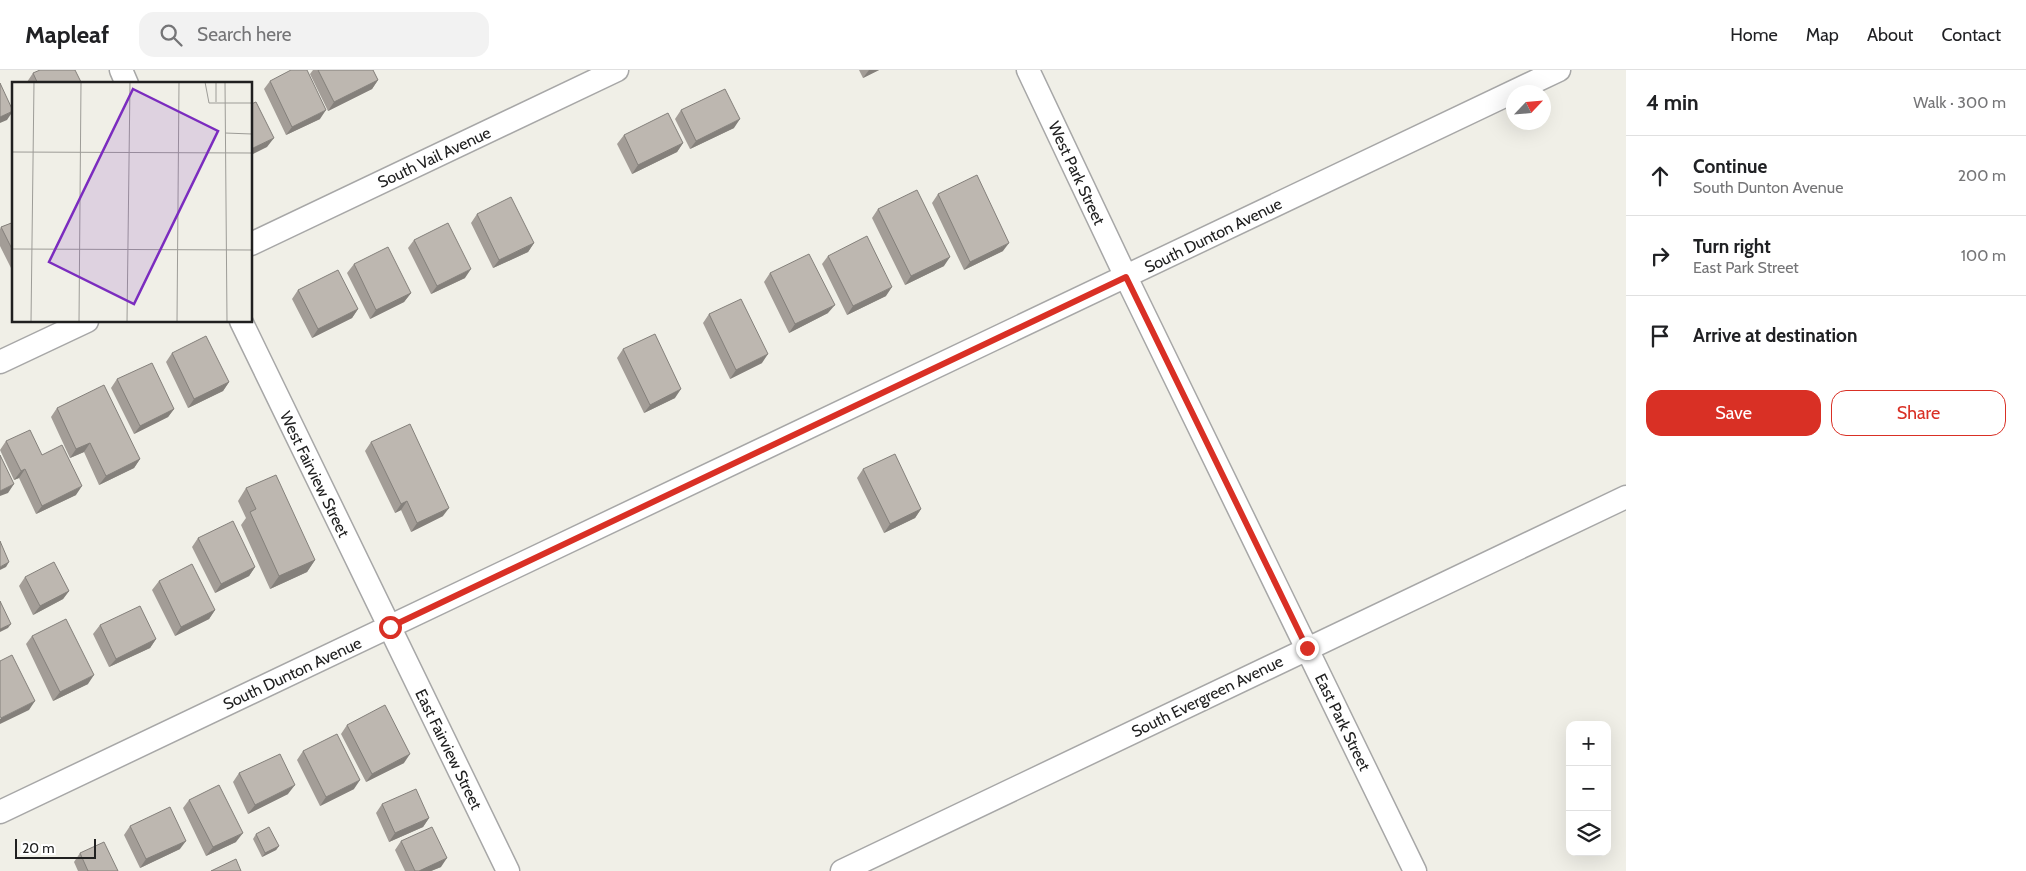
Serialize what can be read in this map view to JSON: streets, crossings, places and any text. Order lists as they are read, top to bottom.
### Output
{
  "streets": {
    "street": [
      "South Vail Avenue",
      "West Park Street",
      "South Dunton Avenue",
      "West Fairview Street",
      "South Evergreen Avenue",
      "East Park Street",
      "East Fairview Street"
    ]
  },
  "crossings": [
    ["West Park Street", "South Dunton Avenue"],
    ["West Park Street", "East Park Street"],
    ["South Dunton Avenue", "West Fairview Street"],
    ["South Dunton Avenue", "East Park Street"],
    ["South Dunton Avenue", "East Fairview Street"],
    ["West Fairview Street", "East Fairview Street"],
    ["South Evergreen Avenue", "East Park Street"]
  ],
  "scale_bar": "20 m",
  "north": "top right",
  "page": {
    "header": "Mapleaf",
    "search": "Search here",
    "nav": [
      "Home",
      "Map",
      "About",
      "Contact"
    ],
    "heading": ["4 min", "Walk · 300 m"],
    "list": [
      ["Continue", "South Dunton Avenue", "200 m"],
      ["Turn right", "East Park Street", "100 m"],
      "Arrive at destination"
    ],
    "buttons": ["Save", "Share"],
    "map_buttons": ["+", "−"],
    "scale": "20 m"
  }
}
